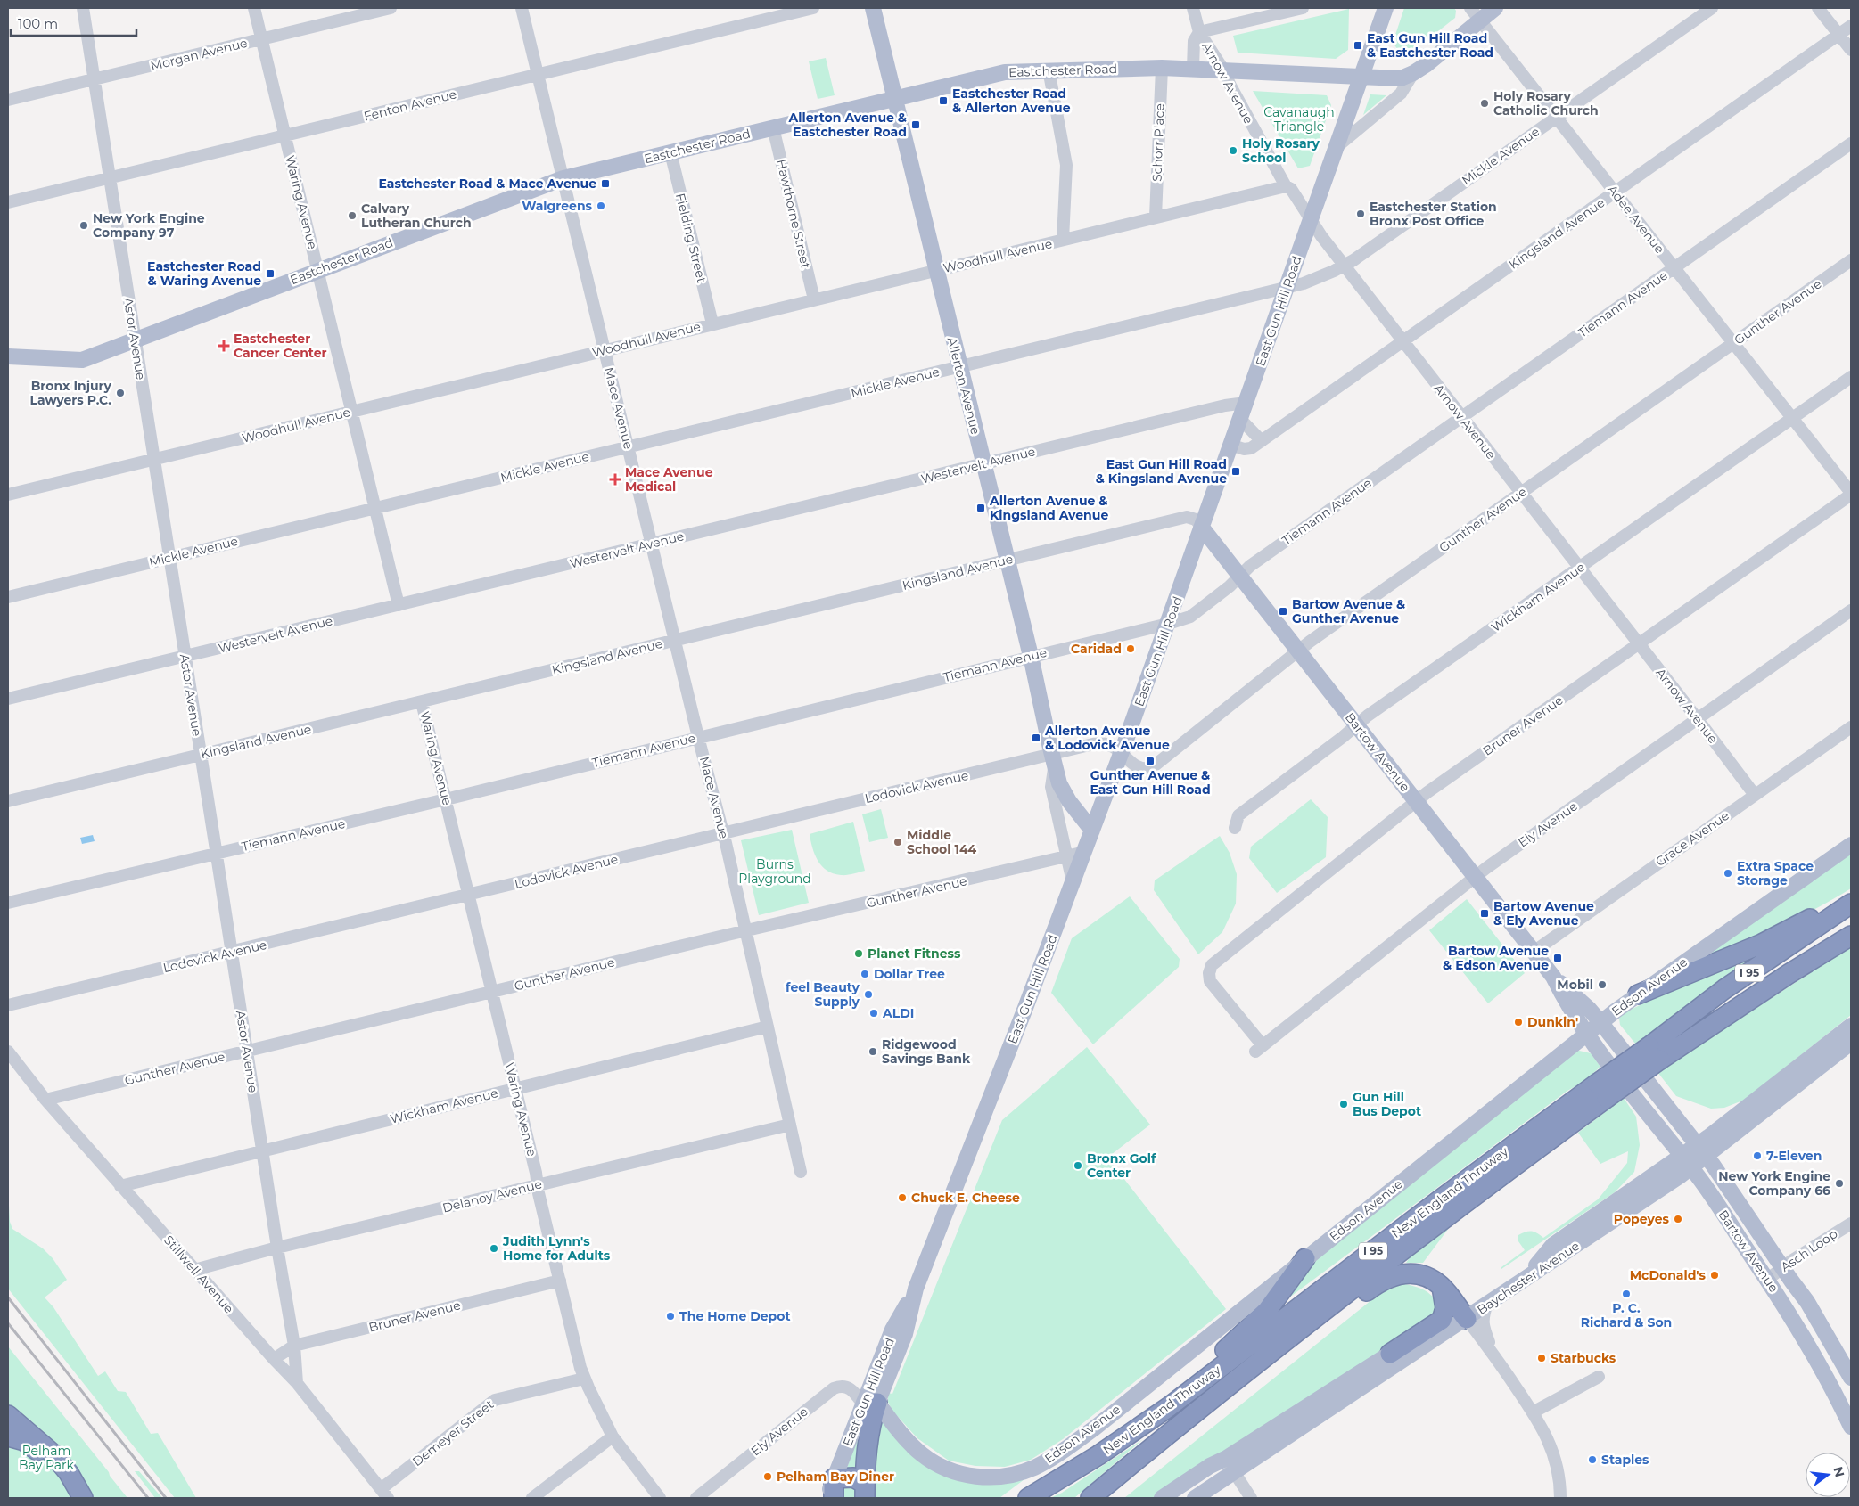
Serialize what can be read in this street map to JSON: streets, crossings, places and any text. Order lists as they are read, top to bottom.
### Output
{
  "streets": {
    "highway": ["I 95", "New England Thruway"],
    "main road": [
      "Eastchester Road",
      "East Gun Hill Road",
      "Allerton Avenue",
      "Bartow Avenue",
      "Edson Avenue",
      "Baychester Avenue"
    ],
    "street": [
      "Morgan Avenue",
      "Arnow Avenue",
      "Fenton Avenue",
      "Schorr Place",
      "Mickle Avenue",
      "Waring Avenue",
      "Hawthorne Street",
      "Adee Avenue",
      "Kingsland Avenue",
      "Fielding Street",
      "Woodhull Avenue",
      "Tiemann Avenue",
      "Gunther Avenue",
      "Astor Avenue",
      "Mace Avenue",
      "Westervelt Avenue",
      "Wickham Avenue",
      "Bruner Avenue",
      "Lodovick Avenue",
      "Ely Avenue",
      "Grace Avenue",
      "Delanoy Avenue",
      "Asch Loop",
      "Stillwell Avenue",
      "Demeyer Street"
    ]
  },
  "crossings": [
    ["Morgan Avenue", "Waring Avenue"],
    ["Morgan Avenue", "Astor Avenue"],
    ["Eastchester Road", "Arnow Avenue"],
    ["Eastchester Road", "Schorr Place"],
    ["Eastchester Road", "Waring Avenue"],
    ["Eastchester Road", "Hawthorne Street"],
    ["Eastchester Road", "Adee Avenue"],
    ["Eastchester Road", "Fielding Street"],
    ["Eastchester Road", "East Gun Hill Road"],
    ["Eastchester Road", "Astor Avenue"],
    ["Eastchester Road", "Allerton Avenue"],
    ["Eastchester Road", "Mace Avenue"],
    ["Arnow Avenue", "Mickle Avenue"],
    ["Arnow Avenue", "Kingsland Avenue"],
    ["Arnow Avenue", "Woodhull Avenue"],
    ["Arnow Avenue", "Tiemann Avenue"],
    ["Arnow Avenue", "East Gun Hill Road"],
    ["Arnow Avenue", "Gunther Avenue"],
    ["Arnow Avenue", "Wickham Avenue"],
    ["Arnow Avenue", "Bruner Avenue"],
    ["Arnow Avenue", "Ely Avenue"],
    ["Arnow Avenue", "Grace Avenue"],
    ["Fenton Avenue", "Waring Avenue"],
    ["Fenton Avenue", "Astor Avenue"],
    ["Fenton Avenue", "Mace Avenue"],
    ["Schorr Place", "Woodhull Avenue"],
    ["Mickle Avenue", "Waring Avenue"],
    ["Mickle Avenue", "Adee Avenue"],
    ["Mickle Avenue", "East Gun Hill Road"],
    ["Mickle Avenue", "Astor Avenue"],
    ["Mickle Avenue", "Allerton Avenue"],
    ["Mickle Avenue", "Mace Avenue"],
    ["Waring Avenue", "Kingsland Avenue"],
    ["Waring Avenue", "Woodhull Avenue"],
    ["Waring Avenue", "Tiemann Avenue"],
    ["Waring Avenue", "Gunther Avenue"],
    ["Waring Avenue", "Westervelt Avenue"],
    ["Waring Avenue", "Wickham Avenue"],
    ["Waring Avenue", "Bruner Avenue"],
    ["Waring Avenue", "Lodovick Avenue"],
    ["Waring Avenue", "Delanoy Avenue"],
    ["Waring Avenue", "Demeyer Street"],
    ["Hawthorne Street", "Woodhull Avenue"],
    ["Adee Avenue", "Kingsland Avenue"],
    ["Adee Avenue", "Tiemann Avenue"],
    ["Adee Avenue", "Gunther Avenue"],
    ["Adee Avenue", "Wickham Avenue"],
    ["Adee Avenue", "Bruner Avenue"],
    ["Kingsland Avenue", "East Gun Hill Road"],
    ["Kingsland Avenue", "Astor Avenue"],
    ["Kingsland Avenue", "Allerton Avenue"],
    ["Kingsland Avenue", "Mace Avenue"],
    ["Kingsland Avenue", "Bartow Avenue"],
    ["Fielding Street", "Woodhull Avenue"],
    ["Woodhull Avenue", "Astor Avenue"],
    ["Woodhull Avenue", "Allerton Avenue"],
    ["Woodhull Avenue", "Mace Avenue"],
    ["Tiemann Avenue", "East Gun Hill Road"],
    ["Tiemann Avenue", "Astor Avenue"],
    ["Tiemann Avenue", "Allerton Avenue"],
    ["Tiemann Avenue", "Mace Avenue"],
    ["Tiemann Avenue", "Bartow Avenue"],
    ["East Gun Hill Road", "Gunther Avenue"],
    ["East Gun Hill Road", "Allerton Avenue"],
    ["East Gun Hill Road", "Westervelt Avenue"],
    ["East Gun Hill Road", "Bartow Avenue"],
    ["East Gun Hill Road", "Lodovick Avenue"],
    ["East Gun Hill Road", "Ely Avenue"],
    ["East Gun Hill Road", "Edson Avenue"],
    ["Gunther Avenue", "Astor Avenue"],
    ["Gunther Avenue", "Allerton Avenue"],
    ["Gunther Avenue", "Mace Avenue"],
    ["Gunther Avenue", "Bartow Avenue"],
    ["Gunther Avenue", "Lodovick Avenue"],
    ["Gunther Avenue", "Stillwell Avenue"],
    ["Astor Avenue", "Westervelt Avenue"],
    ["Astor Avenue", "Wickham Avenue"],
    ["Astor Avenue", "Bruner Avenue"],
    ["Astor Avenue", "Lodovick Avenue"],
    ["Astor Avenue", "Delanoy Avenue"],
    ["Astor Avenue", "Stillwell Avenue"],
    ["Allerton Avenue", "Westervelt Avenue"],
    ["Allerton Avenue", "Lodovick Avenue"],
    ["Mace Avenue", "Westervelt Avenue"],
    ["Mace Avenue", "Wickham Avenue"],
    ["Mace Avenue", "Lodovick Avenue"],
    ["Mace Avenue", "Delanoy Avenue"],
    ["Wickham Avenue", "Bartow Avenue"],
    ["Wickham Avenue", "Stillwell Avenue"],
    ["Bruner Avenue", "Bartow Avenue"],
    ["Bruner Avenue", "Ely Avenue"],
    ["Bruner Avenue", "Stillwell Avenue"],
    ["Bartow Avenue", "Ely Avenue"],
    ["Bartow Avenue", "Grace Avenue"],
    ["Bartow Avenue", "Edson Avenue"],
    ["Bartow Avenue", "Asch Loop"],
    ["Bartow Avenue", "Baychester Avenue"],
    ["Ely Avenue", "Edson Avenue"],
    ["Delanoy Avenue", "Stillwell Avenue"],
    ["Stillwell Avenue", "Demeyer Street"]
  ],
  "parks": ["Cavanaugh Triangle", "Burns Playground", "Pelham Bay Park"],
  "places": {
    "transit": [
      "East Gun Hill Road & Eastchester Road",
      "Eastchester Road & Allerton Avenue",
      "Allerton Avenue & Eastchester Road",
      "Eastchester Road & Mace Avenue",
      "Eastchester Road & Waring Avenue",
      "East Gun Hill Road & Kingsland Avenue",
      "Allerton Avenue & Kingsland Avenue",
      "Bartow Avenue & Gunther Avenue",
      "Allerton Avenue & Lodovick Avenue",
      "Gunther Avenue & East Gun Hill Road",
      "Bartow Avenue & Ely Avenue",
      "Bartow Avenue & Edson Avenue"
    ],
    "other": [
      "Holy Rosary Catholic Church",
      "Holy Rosary School",
      "Walgreens",
      "Eastchester Station Bronx Post Office",
      "Calvary Lutheran Church",
      "New York Engine Company 97",
      "Bronx Injury Lawyers P.C.",
      "Caridad",
      "Middle School 144",
      "Extra Space Storage",
      "Planet Fitness",
      "Dollar Tree",
      "Mobil",
      "feel Beauty Supply",
      "ALDI",
      "Dunkin'",
      "Ridgewood Savings Bank",
      "Gun Hill Bus Depot",
      "7-Eleven",
      "Bronx Golf Center",
      "New York Engine Company 66",
      "Chuck E. Cheese",
      "Popeyes",
      "Judith Lynn's Home for Adults",
      "McDonald's",
      "P. C. Richard & Son",
      "The Home Depot",
      "Starbucks",
      "Staples",
      "Pelham Bay Diner"
    ],
    "health": ["Eastchester Cancer Center", "Mace Avenue Medical"]
  },
  "scale_bar": "100 m",
  "north": "right"
}
